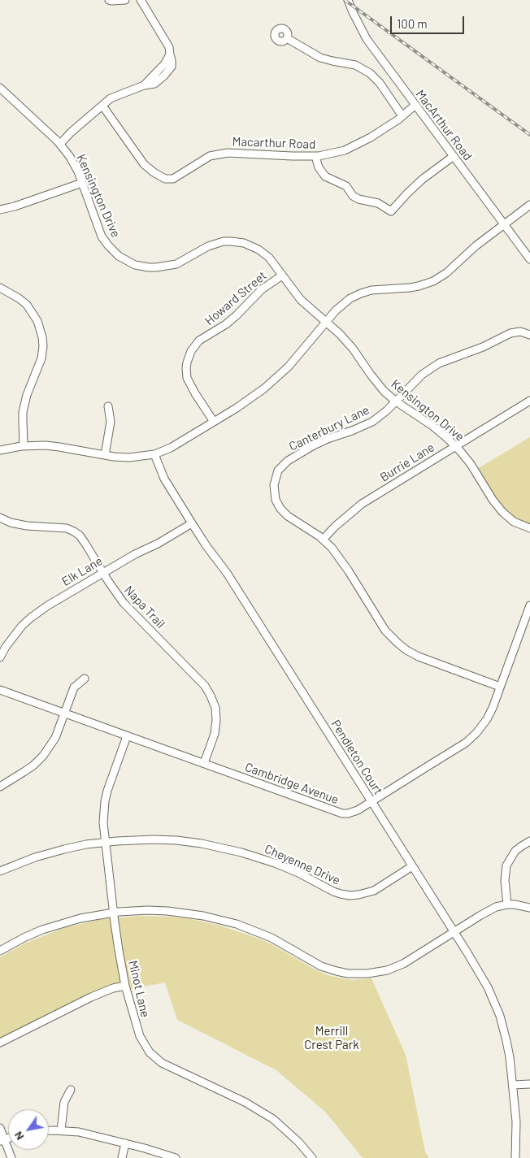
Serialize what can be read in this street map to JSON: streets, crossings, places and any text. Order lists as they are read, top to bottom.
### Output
{
  "streets": {
    "street": [
      "MacArthur Road",
      "Macarthur Road",
      "Kensington Drive",
      "Howard Street",
      "Canterbury Lane",
      "Burrie Lane",
      "Elk Lane",
      "Napa Trail",
      "Pendleton Court",
      "Cambridge Avenue",
      "Cheyenne Drive",
      "Minot Lane"
    ]
  },
  "crossings": [
    ["MacArthur Road", "Macarthur Road"],
    ["Kensington Drive", "Howard Street"],
    ["Kensington Drive", "Canterbury Lane"],
    ["Kensington Drive", "Burrie Lane"],
    ["Canterbury Lane", "Burrie Lane"],
    ["Canterbury Lane", "Cambridge Avenue"],
    ["Elk Lane", "Napa Trail"],
    ["Elk Lane", "Pendleton Court"],
    ["Napa Trail", "Cambridge Avenue"],
    ["Pendleton Court", "Cambridge Avenue"],
    ["Pendleton Court", "Cheyenne Drive"],
    ["Cambridge Avenue", "Minot Lane"],
    ["Cheyenne Drive", "Minot Lane"]
  ],
  "parks": ["Merrill Crest Park"],
  "scale_bar": "100 m",
  "north": "bottom left"
}
